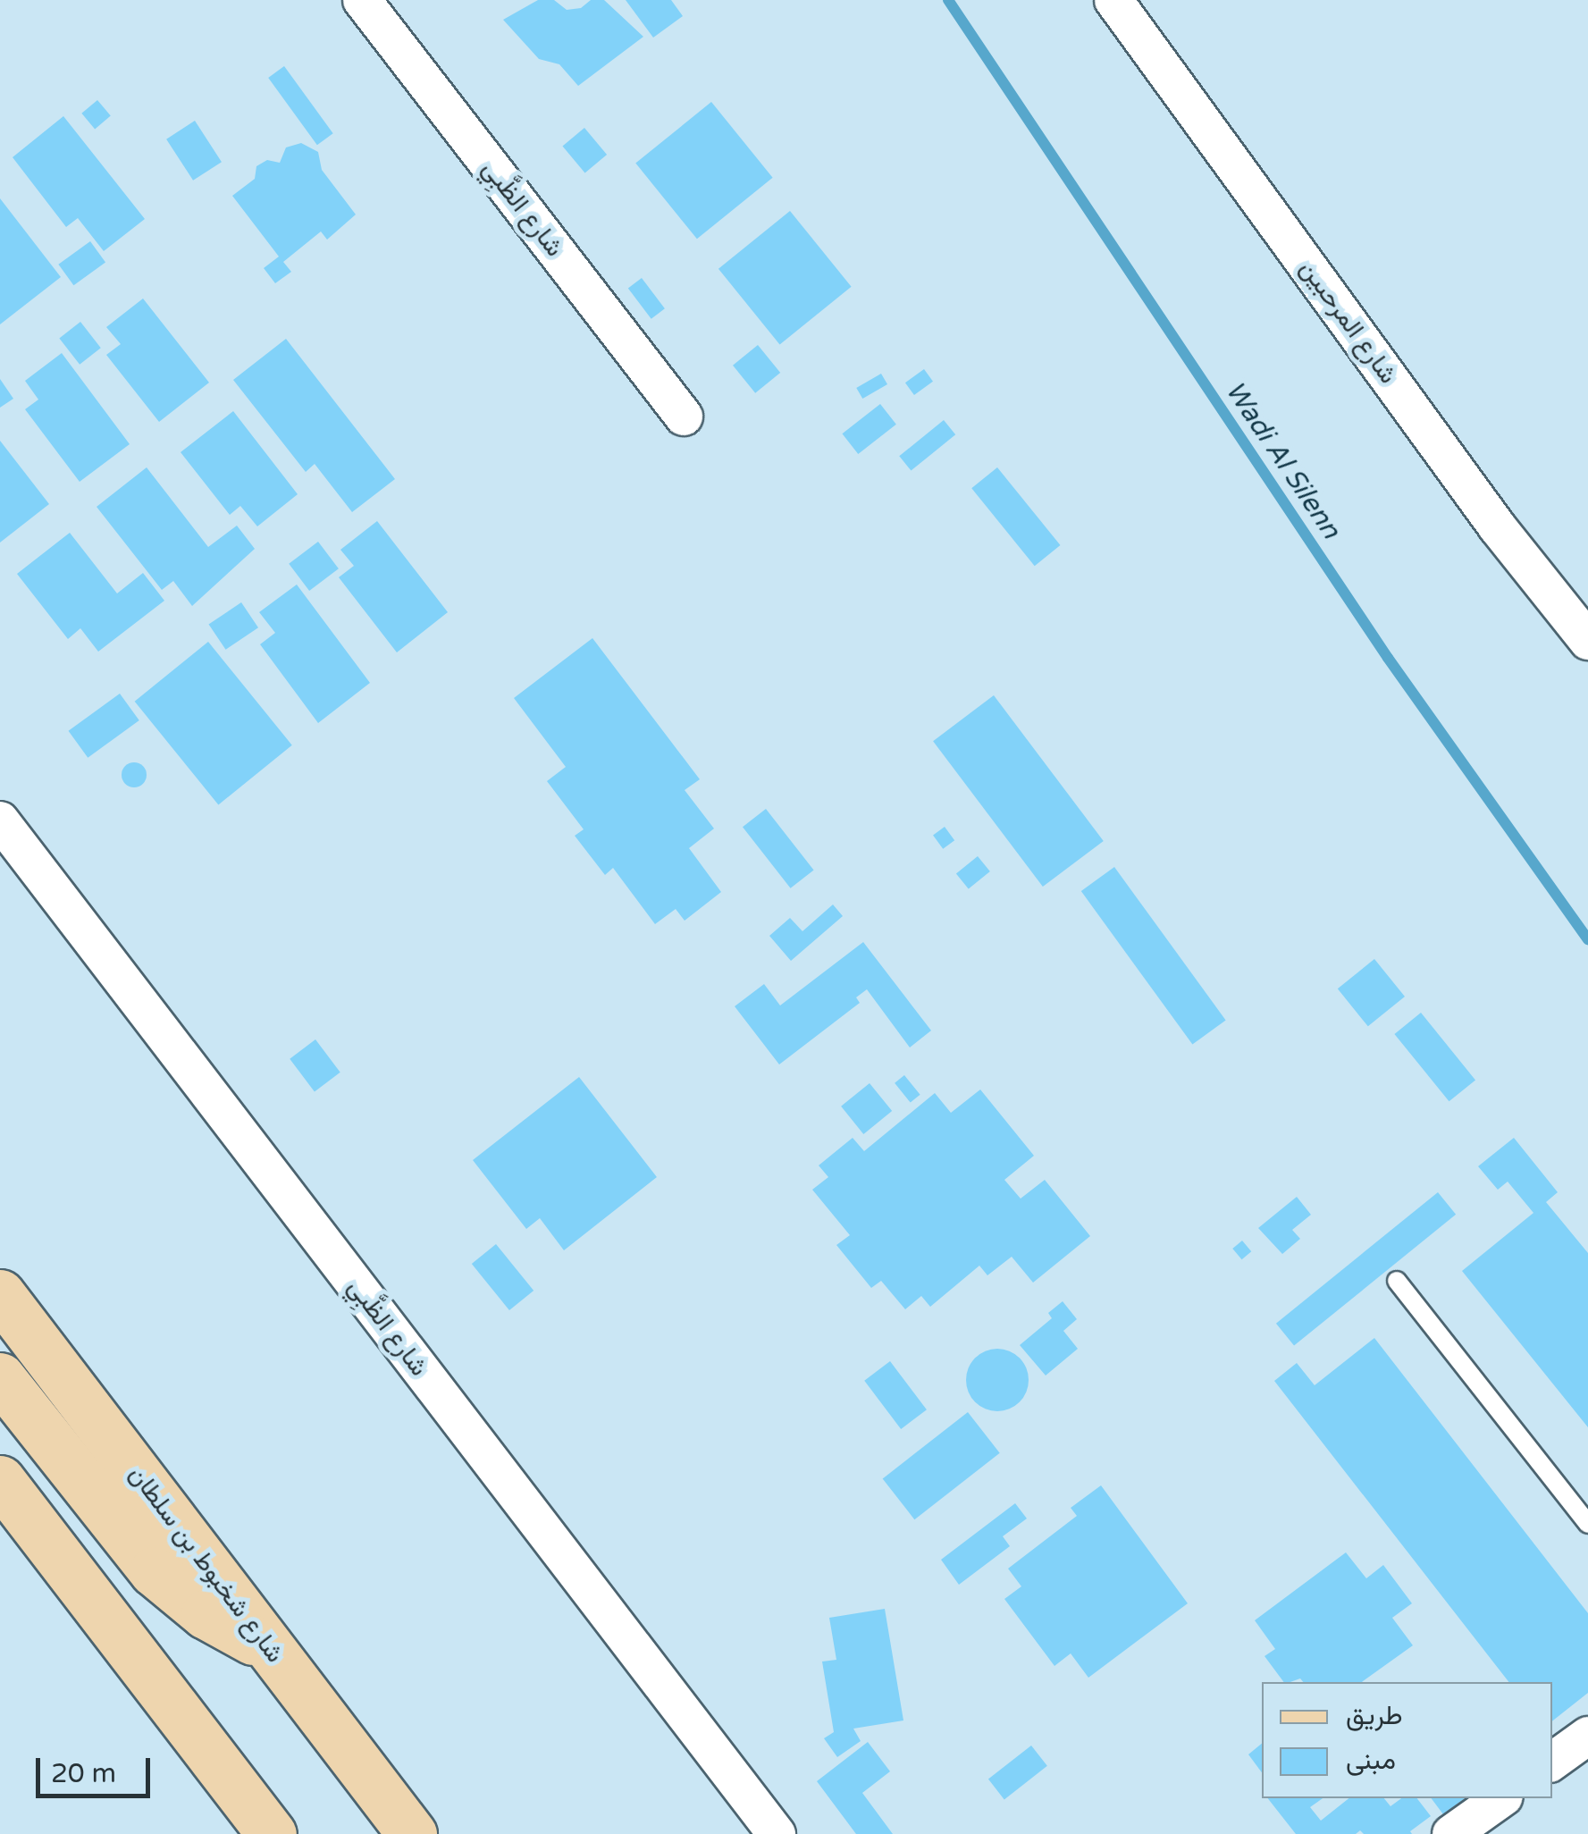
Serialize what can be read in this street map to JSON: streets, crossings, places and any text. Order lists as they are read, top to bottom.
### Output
{
  "streets": {
    "main road": ["شارع شخبوط بن سلطان"],
    "street": ["شارع الظَّبِي", "شارع المرحبين"]
  },
  "water": ["Wadi Al Silenn"],
  "legend": ["طريق", "مبنى"],
  "scale_bar": "20 m"
}
